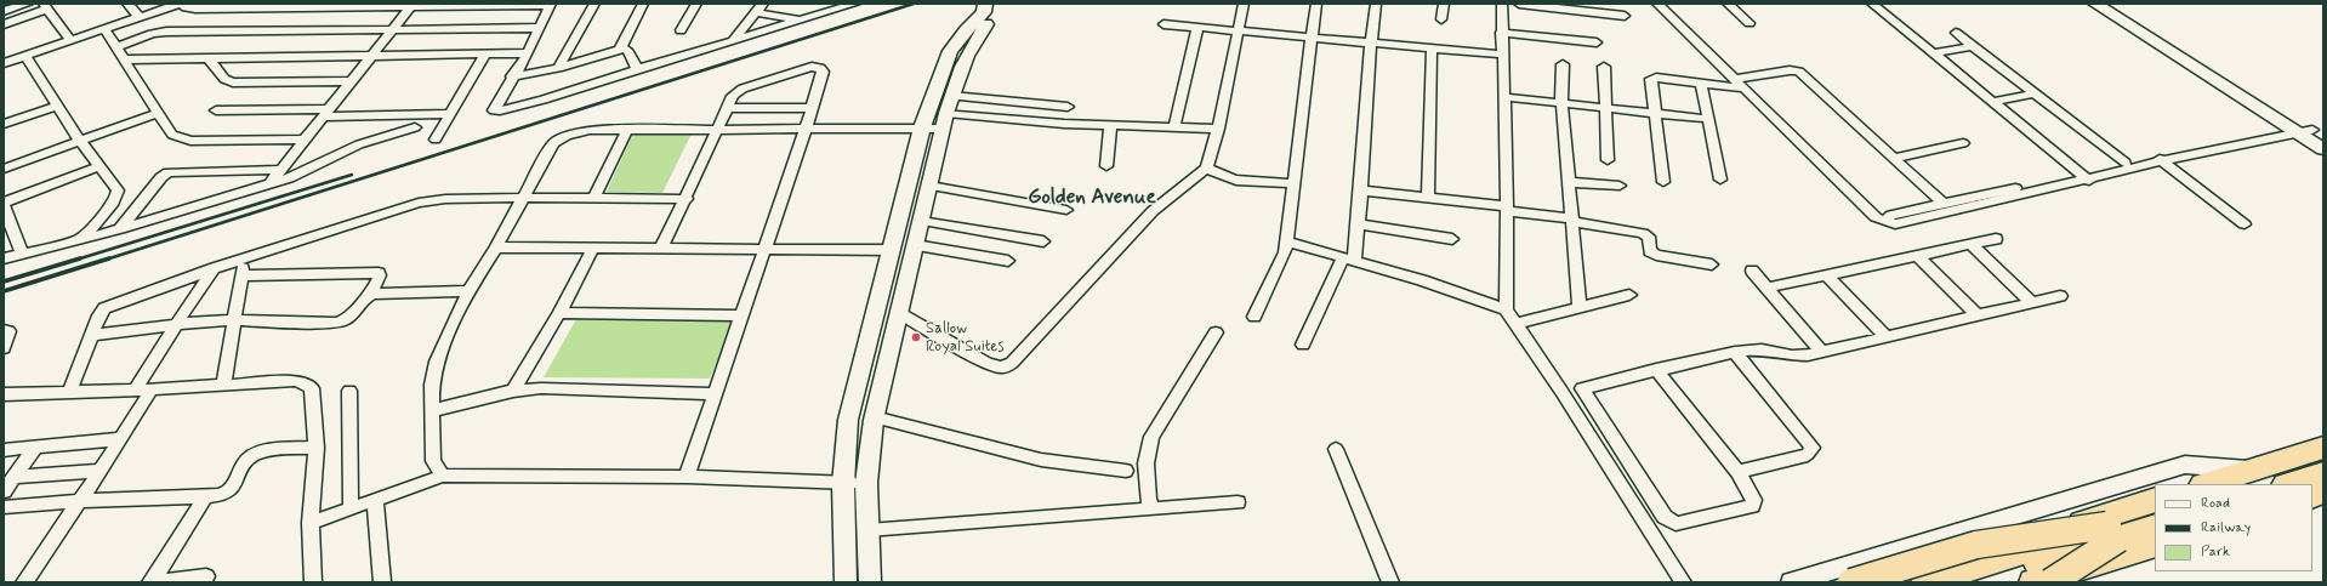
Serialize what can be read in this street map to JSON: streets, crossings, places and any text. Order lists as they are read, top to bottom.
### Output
{
  "districts": ["Golden Avenue"],
  "places": ["Sallow Royal Suites"],
  "legend": ["Road", "Railway", "Park"]
}
